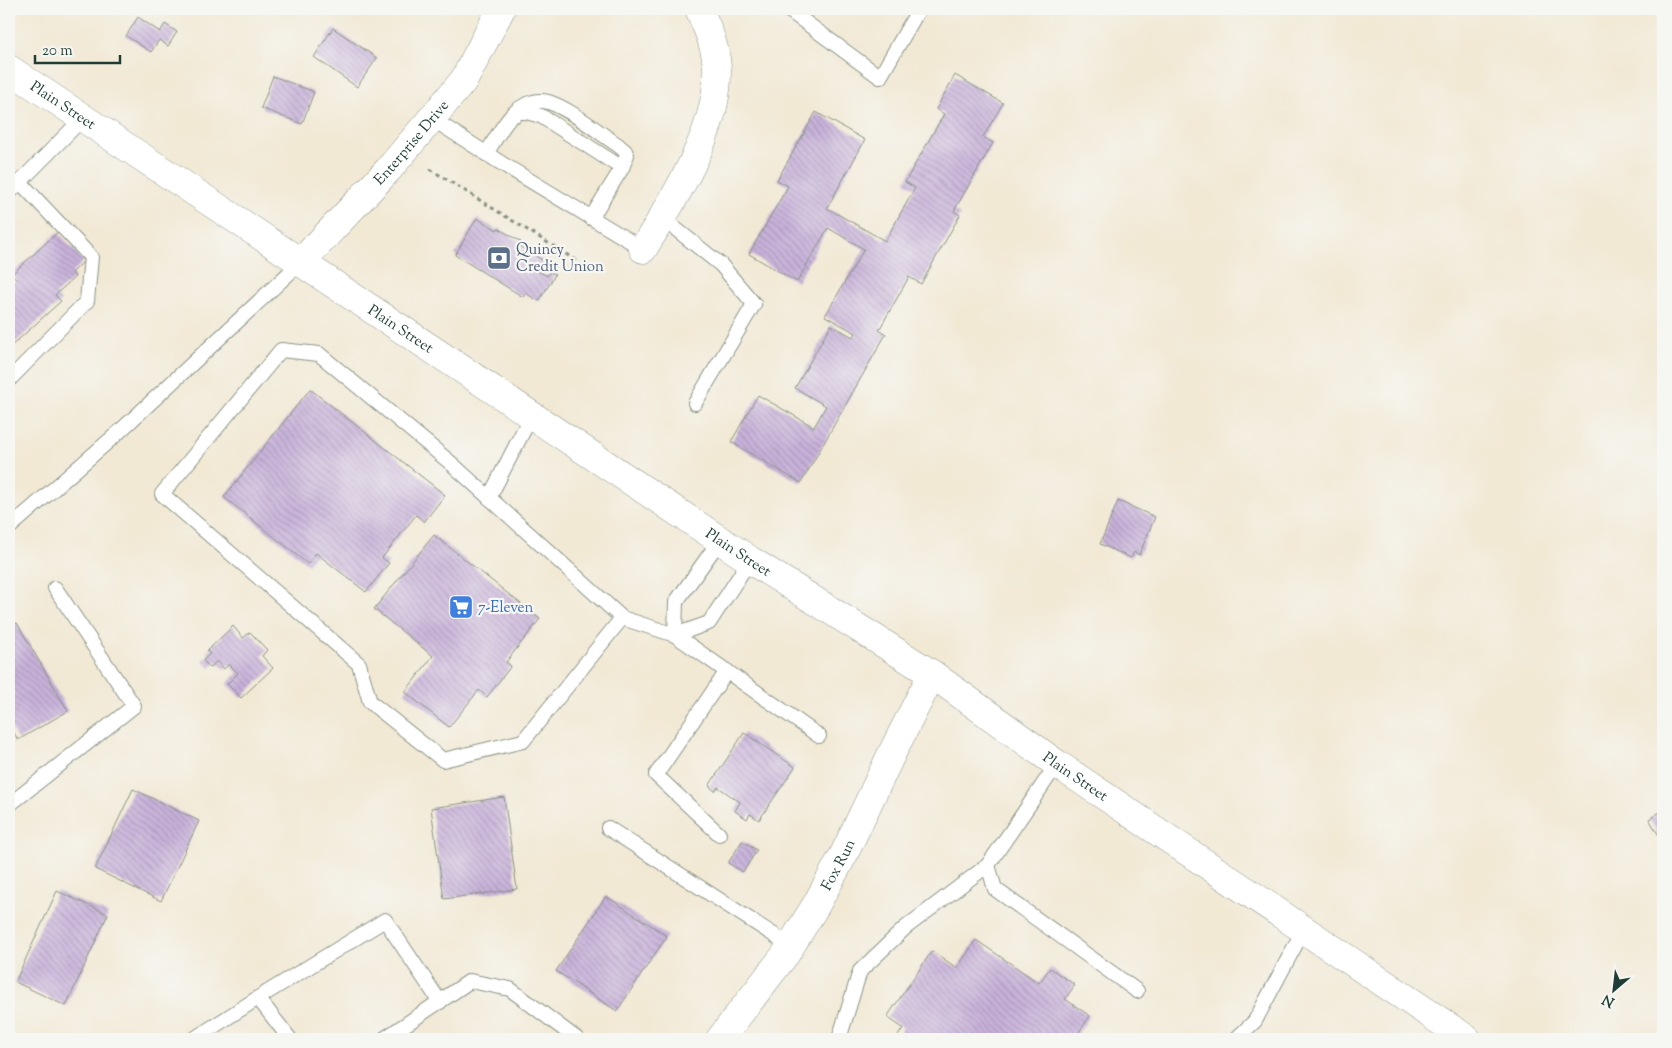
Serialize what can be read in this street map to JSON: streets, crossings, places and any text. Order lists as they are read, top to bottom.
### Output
{
  "streets": {
    "main road": ["Plain Street", "Enterprise Drive", "Fox Run"]
  },
  "crossings": [
    ["Plain Street", "Enterprise Drive"],
    ["Plain Street", "Fox Run"]
  ],
  "places": {
    "bank": ["Quincy Credit Union"],
    "supermarket": ["7-Eleven"]
  },
  "scale_bar": "20 m",
  "north": "bottom left"
}
